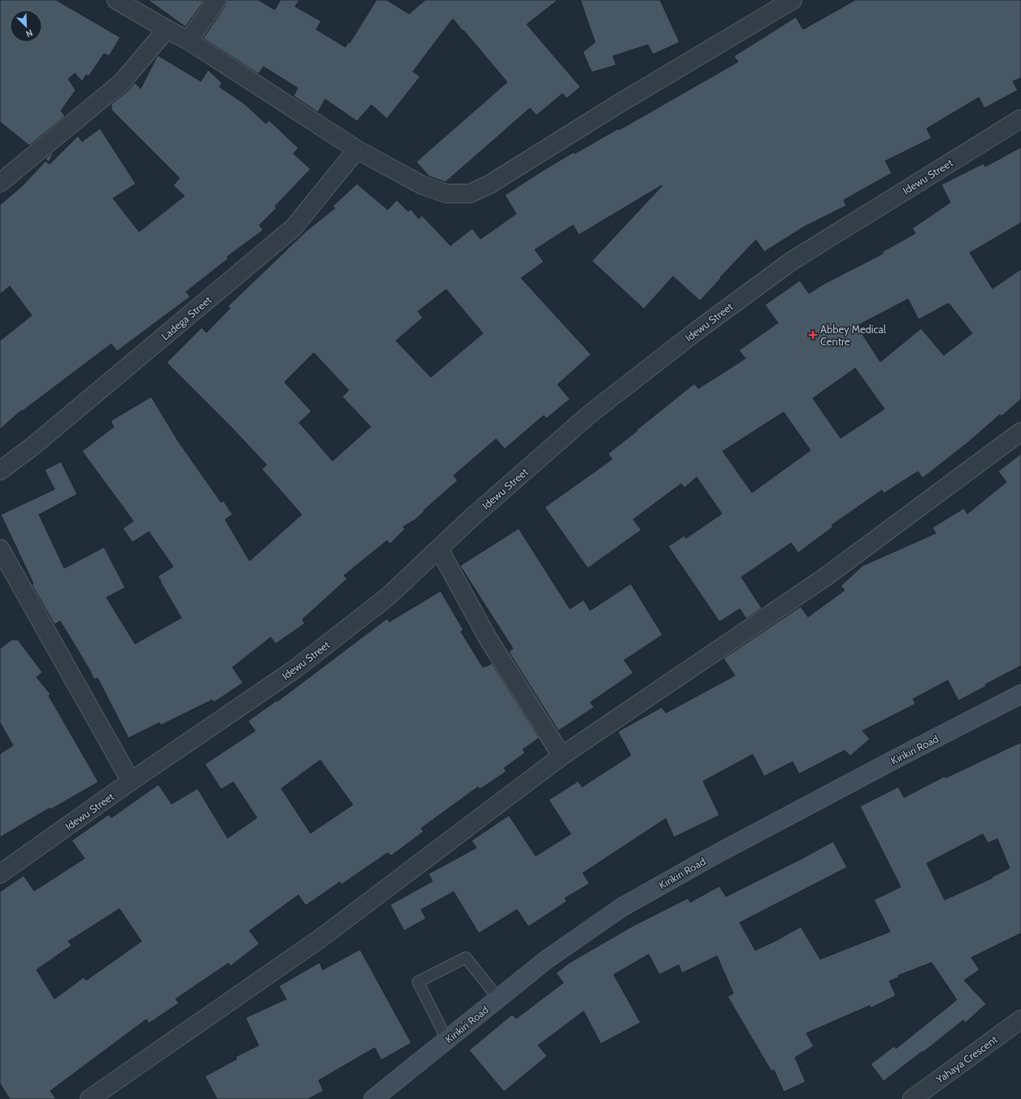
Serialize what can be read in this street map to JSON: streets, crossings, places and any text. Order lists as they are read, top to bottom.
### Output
{
  "streets": {
    "main road": ["Kirikiri Road"],
    "street": ["Idewu Street", "Ladega Street", "Yahaya Crescent"]
  },
  "places": {
    "health": ["Abbey Medical Centre"]
  },
  "north": "bottom right"
}
